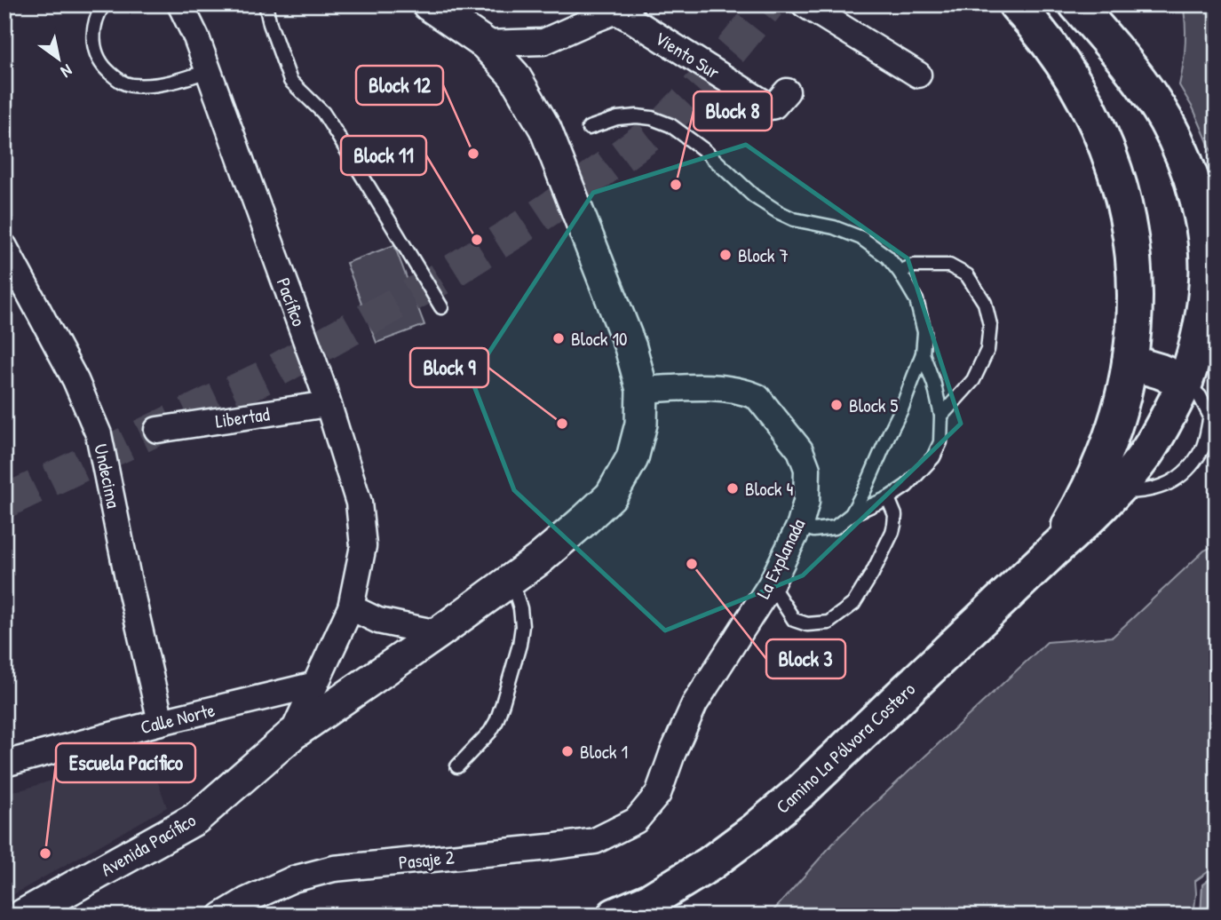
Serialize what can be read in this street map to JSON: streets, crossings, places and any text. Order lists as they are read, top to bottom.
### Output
{
  "streets": {
    "main road": ["Camino La Pólvora Costero"],
    "street": [
      "Viento Sur",
      "Pacífico",
      "Libertad",
      "Undecima",
      "La Explanada",
      "Calle Norte",
      "Avenida Pacífico",
      "Pasaje 2"
    ]
  },
  "crossings": [
    ["Pacífico", "Libertad"],
    ["Pacífico", "Calle Norte"],
    ["Pacífico", "Avenida Pacífico"],
    ["Undecima", "Calle Norte"],
    ["La Explanada", "Pasaje 2"]
  ],
  "places": [
    "Block 12",
    "Block 8",
    "Block 11",
    "Block 7",
    "Block 10",
    "Block 5",
    "Block 9",
    "Block 4",
    "Block 3",
    "Block 1",
    "Escuela Pacífico"
  ],
  "north": "bottom right"
}
